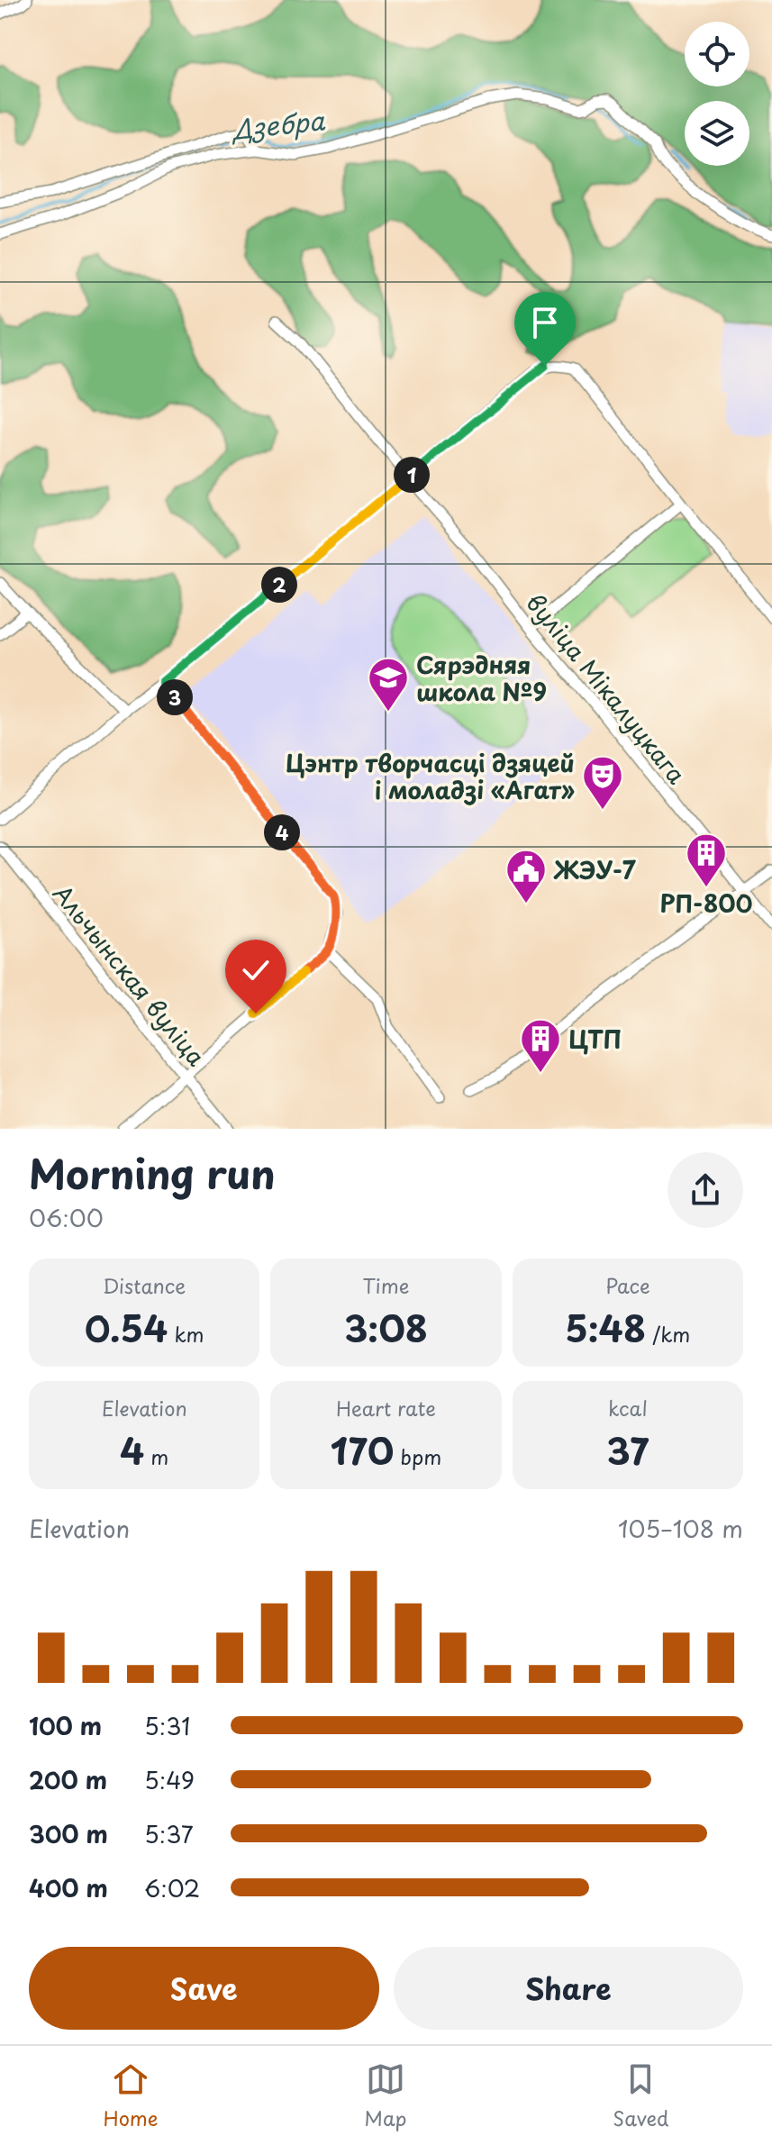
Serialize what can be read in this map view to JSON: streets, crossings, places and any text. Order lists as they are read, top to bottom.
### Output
{
  "streets": {
    "street": ["вуліца Мікалуцкага", "Альчынская вуліца"]
  },
  "water": ["Дзебра"],
  "places": {
    "school or university": ["Сярэдняя школа №9"],
    "theatre": ["Цэнтр творчасці дзяцей і моладзі «Агат»"],
    "building": ["РП-800", "ЦТП"],
    "public building": ["ЖЭУ-7"]
  },
  "page": {
    "pins": [
      "1",
      "2",
      "3",
      "4"
    ],
    "heading": ["Morning run", "06:00"],
    "stats": [
      ["Distance", "0.54 km"],
      ["Time", "3:08"],
      ["Pace", "5:48 /km"],
      ["Elevation", "4 m"],
      ["Heart rate", "170 bpm"],
      ["kcal", "37"]
    ],
    "chart": ["Elevation", "105–108 m"],
    "list": [
      {
        "name": "100 m",
        "note": "5:31"
      },
      {
        "name": "200 m",
        "note": "5:49"
      },
      {
        "name": "300 m",
        "note": "5:37"
      },
      {
        "name": "400 m",
        "note": "6:02"
      }
    ],
    "buttons": ["Save", "Share"],
    "tabs": ["Home", "Map", "Saved"]
  }
}
